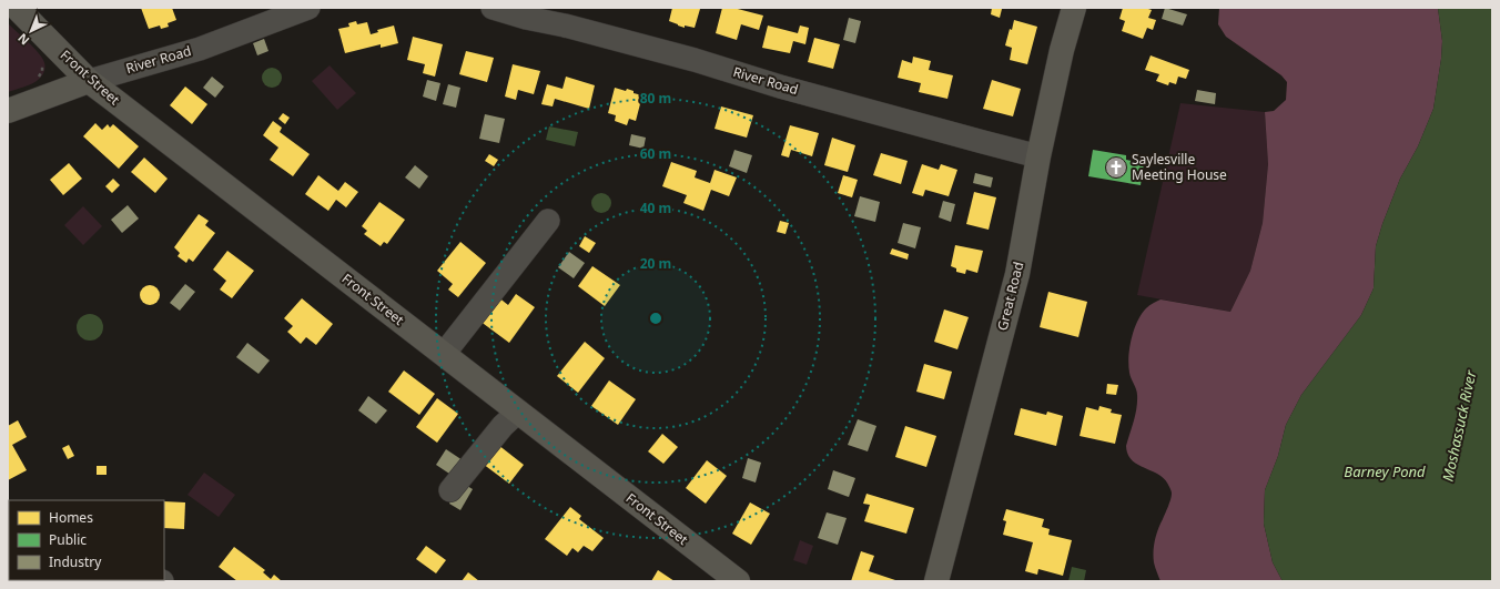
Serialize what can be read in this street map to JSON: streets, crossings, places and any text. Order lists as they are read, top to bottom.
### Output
{
  "streets": {
    "main road": ["River Road", "Front Street", "Great Road"]
  },
  "crossings": [
    ["River Road", "Front Street"],
    ["River Road", "Great Road"]
  ],
  "water": ["Moshassuck River", "Barney Pond"],
  "places": {
    "church": ["Saylesville Meeting House"]
  },
  "legend": ["Homes", "Public", "Industry"],
  "north": "bottom left",
  "rings": [
    "80 m",
    "60 m",
    "40 m",
    "20 m"
  ]
}
